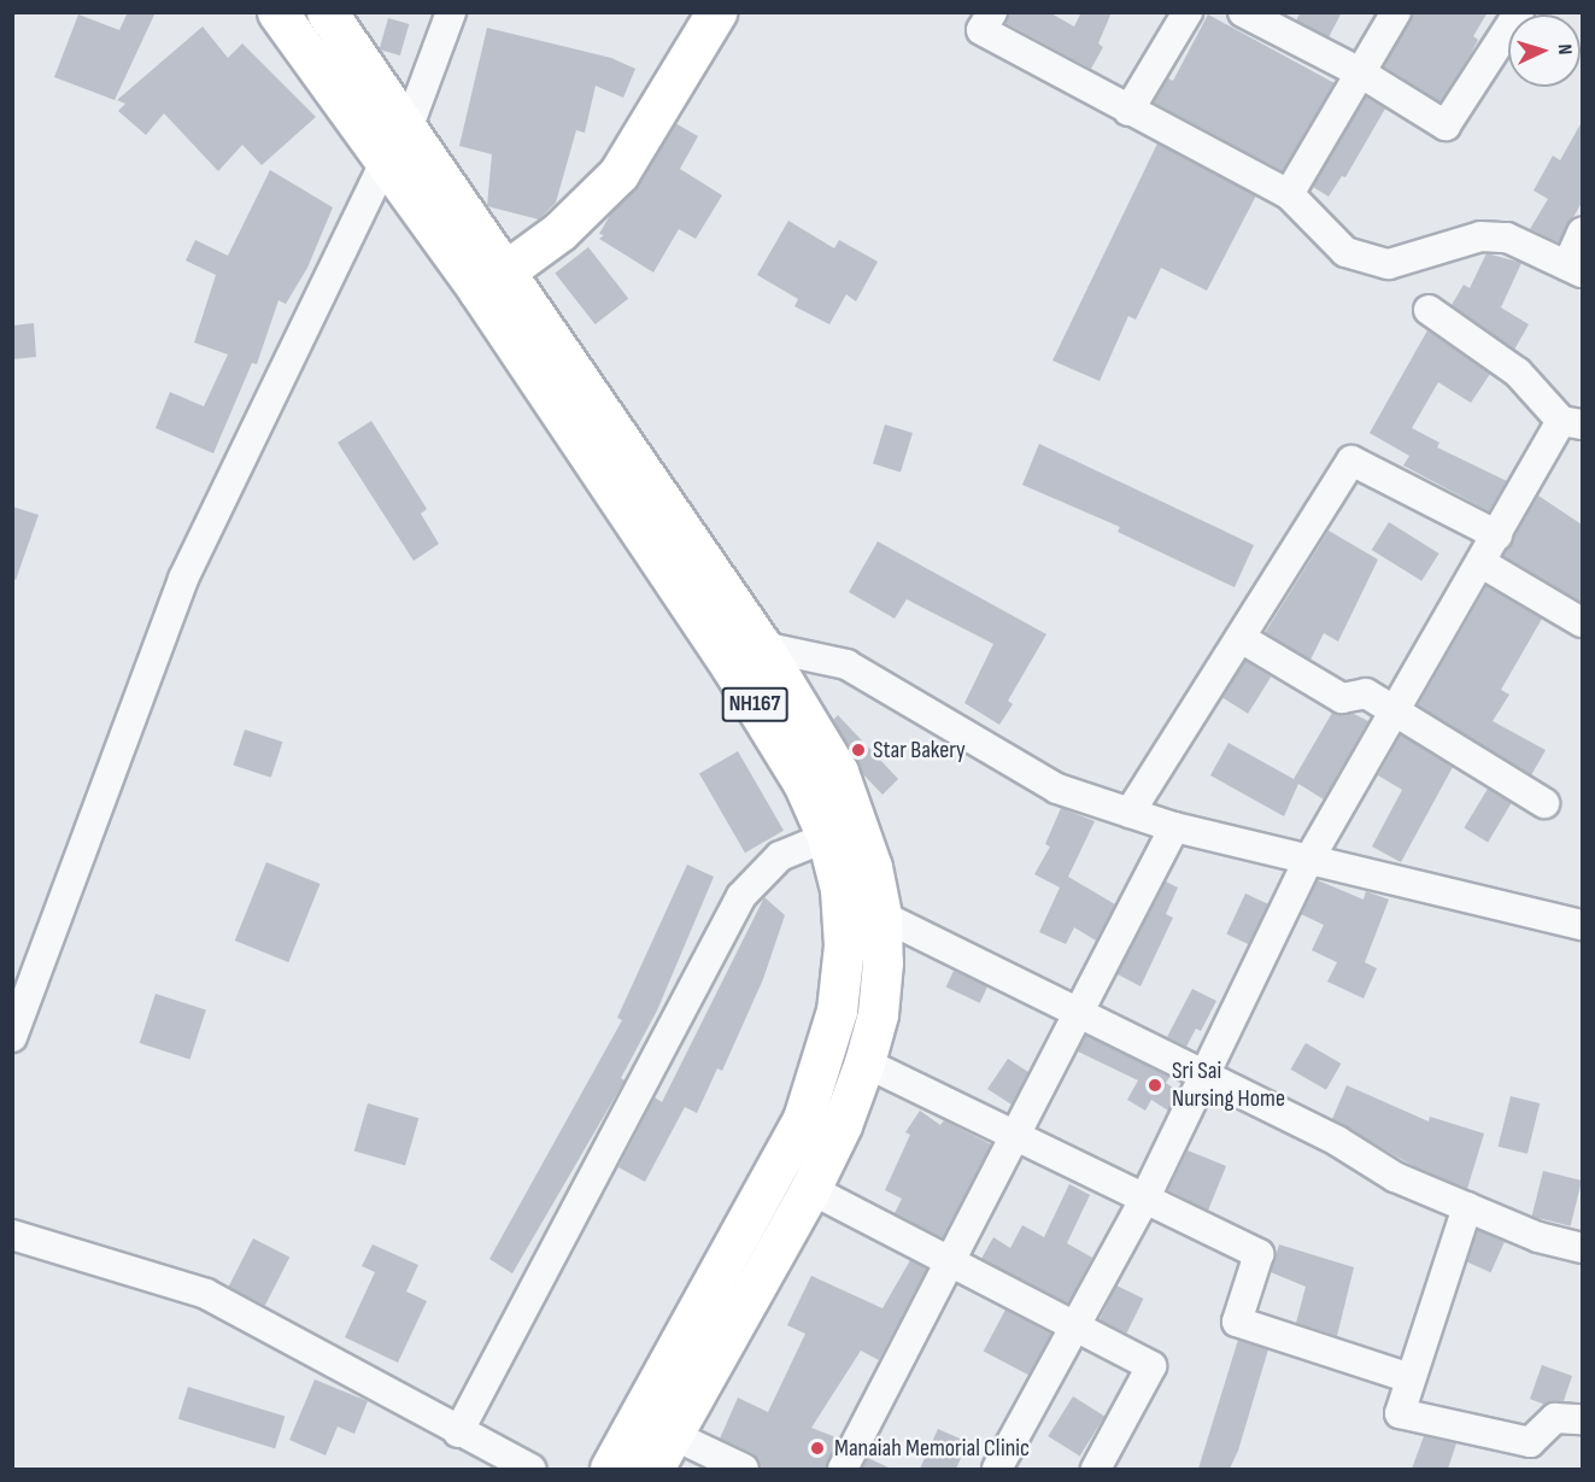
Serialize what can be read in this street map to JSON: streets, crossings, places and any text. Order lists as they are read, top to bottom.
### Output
{
  "streets": {
    "main road": ["NH167"]
  },
  "places": ["Star Bakery", "Sri Sai Nursing Home", "Manaiah Memorial Clinic"],
  "north": "right"
}
